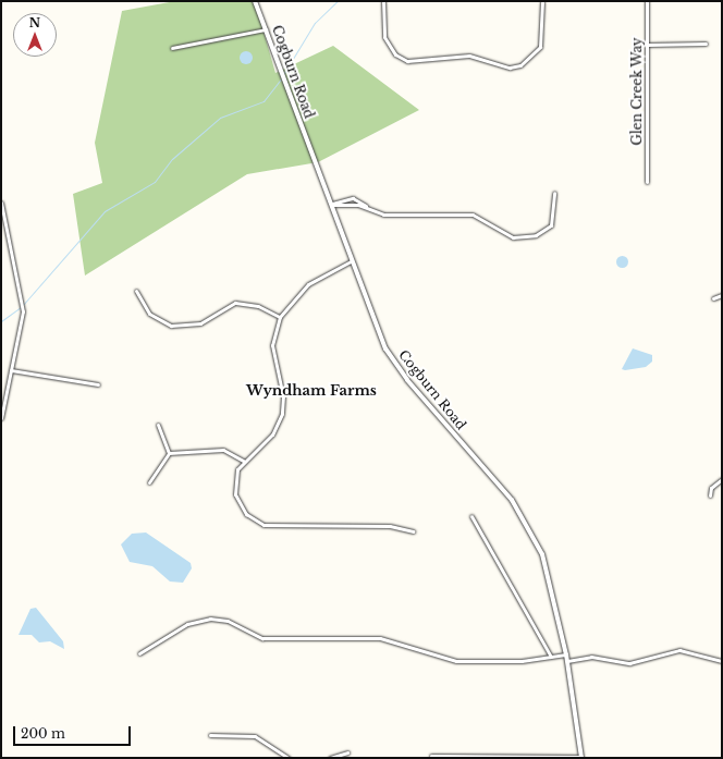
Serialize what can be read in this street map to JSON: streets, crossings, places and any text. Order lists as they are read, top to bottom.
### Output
{
  "streets": {
    "street": ["Cogburn Road", "Glen Creek Way"]
  },
  "districts": ["Wyndham Farms"],
  "scale_bar": "200 m",
  "north": "top"
}
